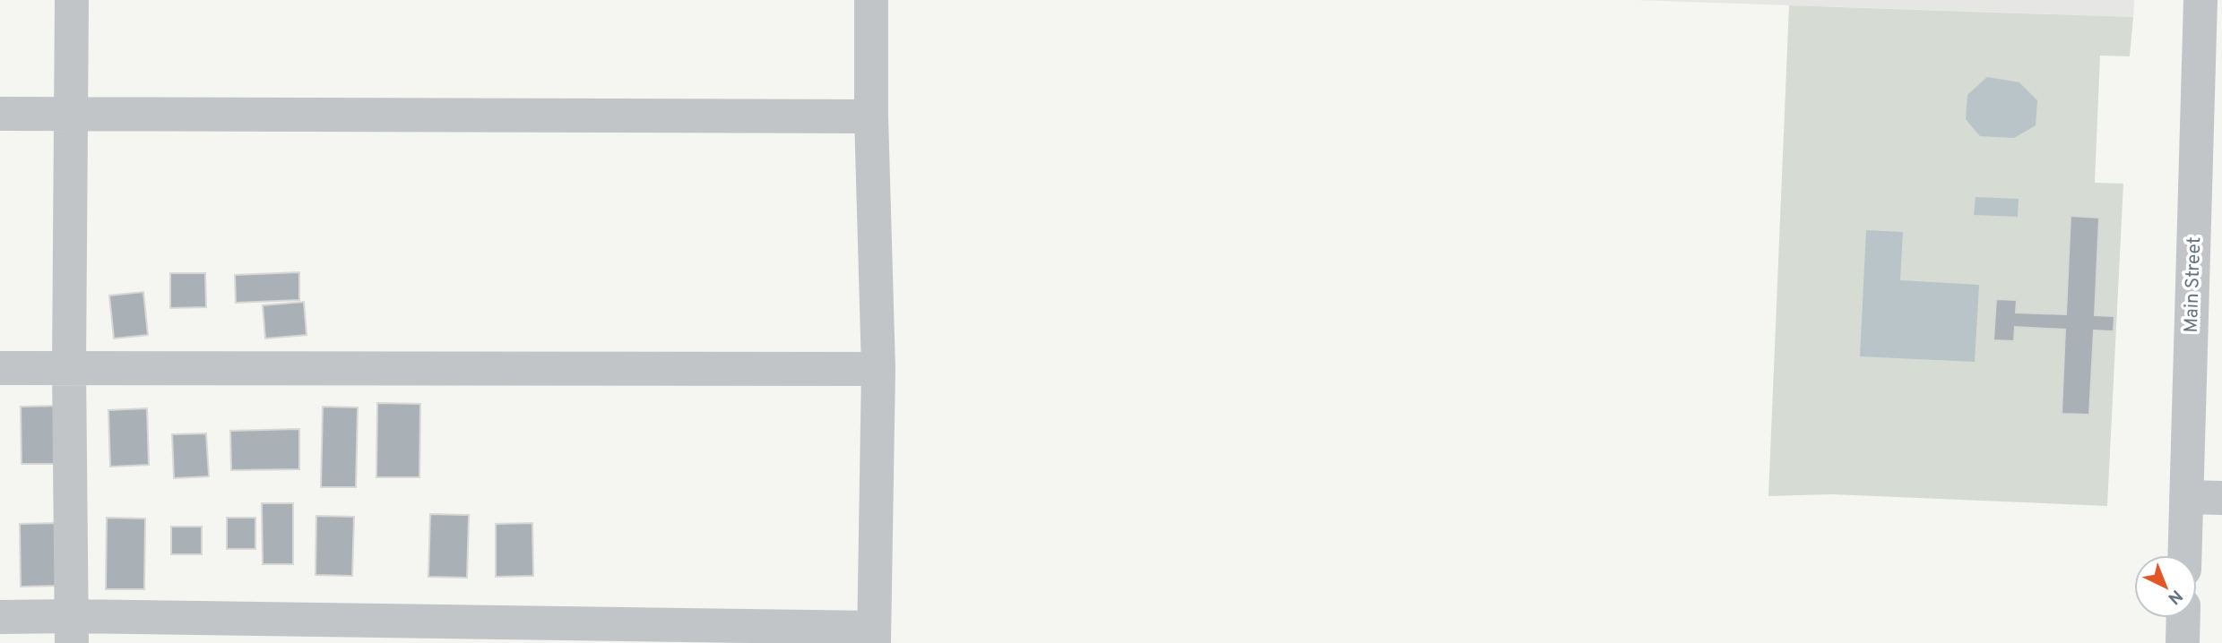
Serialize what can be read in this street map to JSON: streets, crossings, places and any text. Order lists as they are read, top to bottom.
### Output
{
  "streets": {
    "street": ["Main Street"]
  },
  "north": "bottom right"
}
